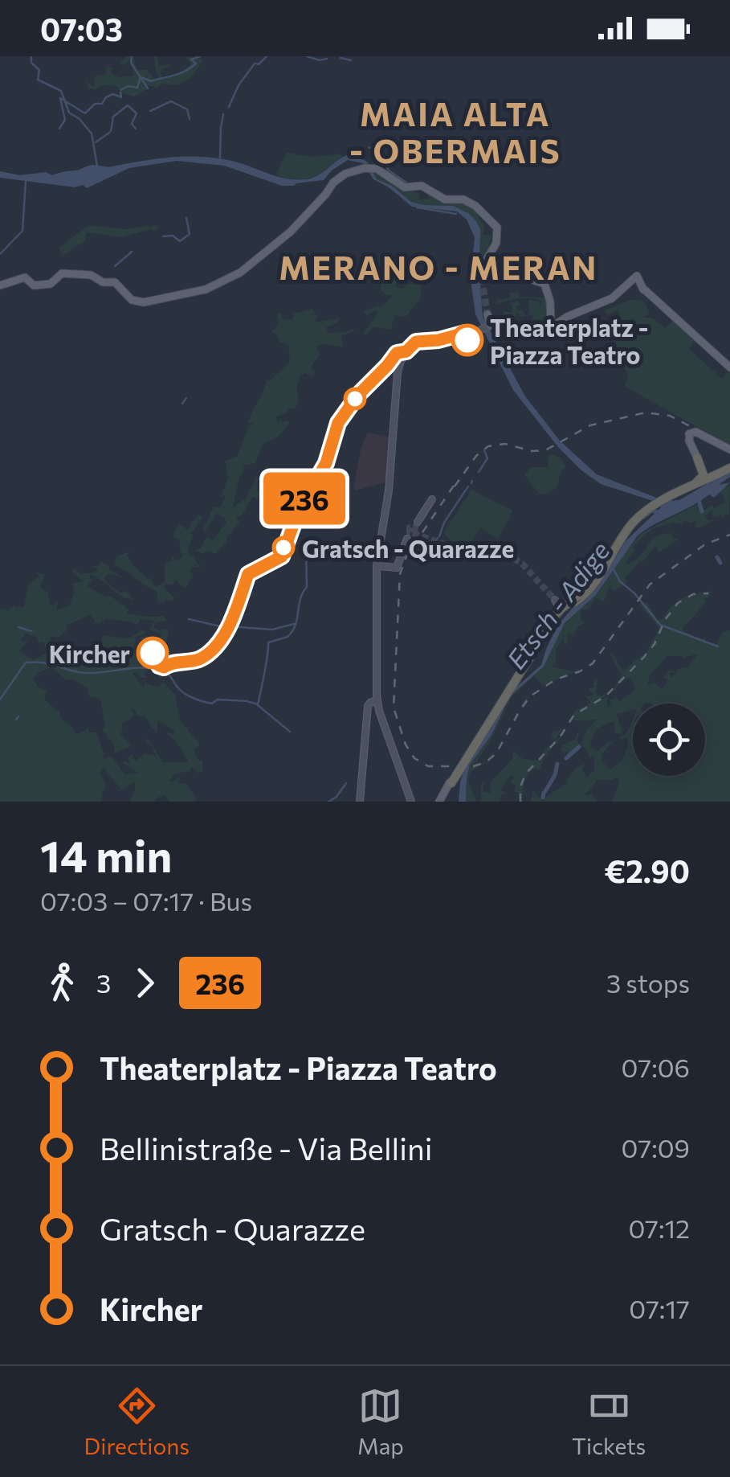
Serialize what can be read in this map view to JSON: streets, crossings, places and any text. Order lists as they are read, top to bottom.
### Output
{
  "districts": ["MAIA ALTA - OBERMAIS", "MERANO - MERAN"],
  "water": ["Etsch - Adige"],
  "places": ["Theaterplatz - Piazza Teatro", "Gratsch - Quarazze", "Kircher"],
  "lines": ["bus line 236"],
  "page": {
    "status": "07:03",
    "on_map": "236",
    "heading": ["14 min", "07:03 – 07:17 · Bus", "€2.90"],
    "legs": ["3", "236", "3 stops"],
    "list": [
      {
        "name": "Theaterplatz - Piazza Teatro",
        "value": "07:06"
      },
      {
        "name": "Bellinistraße - Via Bellini",
        "value": "07:09"
      },
      {
        "name": "Gratsch - Quarazze",
        "value": "07:12"
      },
      {
        "name": "Kircher",
        "value": "07:17"
      }
    ],
    "tabs": ["Directions", "Map", "Tickets"]
  }
}
